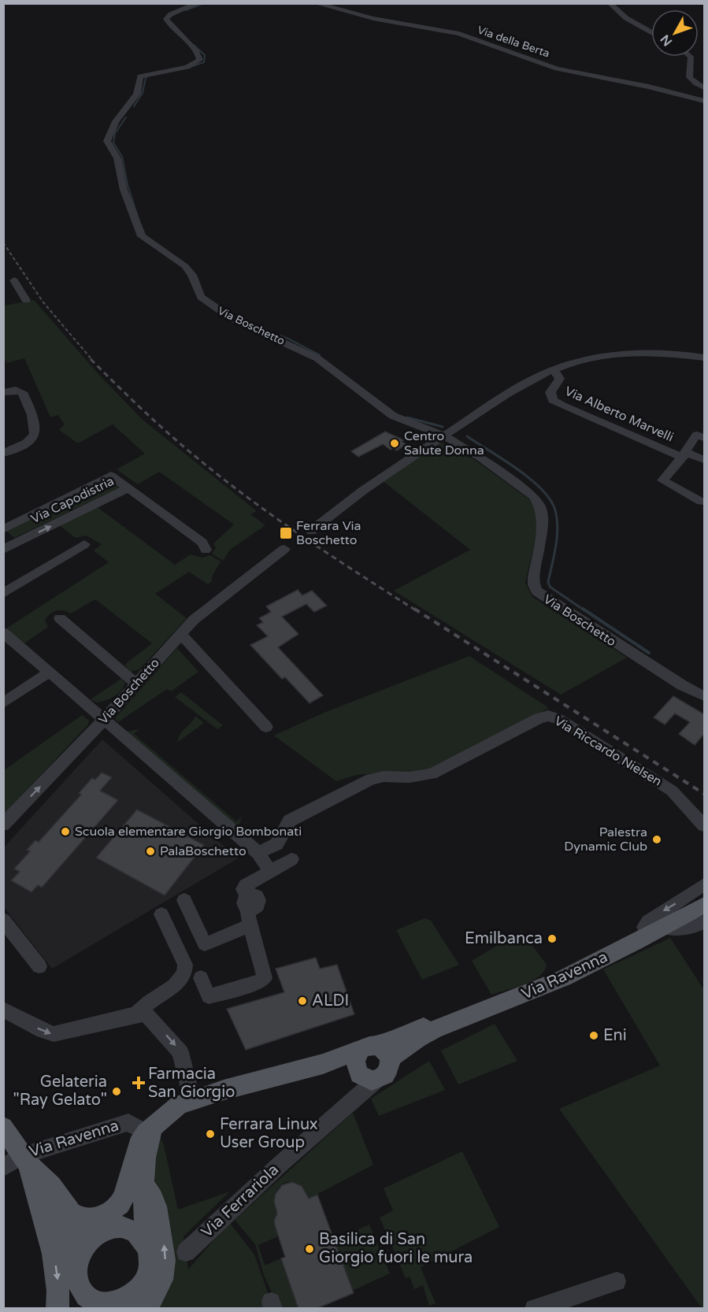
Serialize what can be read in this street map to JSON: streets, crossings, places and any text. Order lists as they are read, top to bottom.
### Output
{
  "streets": {
    "main road": ["Via Ravenna"],
    "street": [
      "Via della Berta",
      "Via Boschetto",
      "Via Alberto Marvelli",
      "Via Capodistria",
      "Via Riccardo Nielsen",
      "Via Ferrariola"
    ]
  },
  "crossings": [
    ["Via Boschetto", "Via Alberto Marvelli"],
    ["Via Ravenna", "Via Ferrariola"]
  ],
  "places": {
    "other": [
      "Centro Salute Donna",
      "Scuola elementare Giorgio Bombonati",
      "Palestra Dynamic Club",
      "PalaBoschetto",
      "Emilbanca",
      "ALDI",
      "Eni",
      "Gelateria \"Ray Gelato\"",
      "Ferrara Linux User Group",
      "Basilica di San Giorgio fuori le mura"
    ],
    "transit": ["Ferrara Via Boschetto"],
    "health": ["Farmacia San Giorgio"]
  },
  "north": "bottom left"
}
